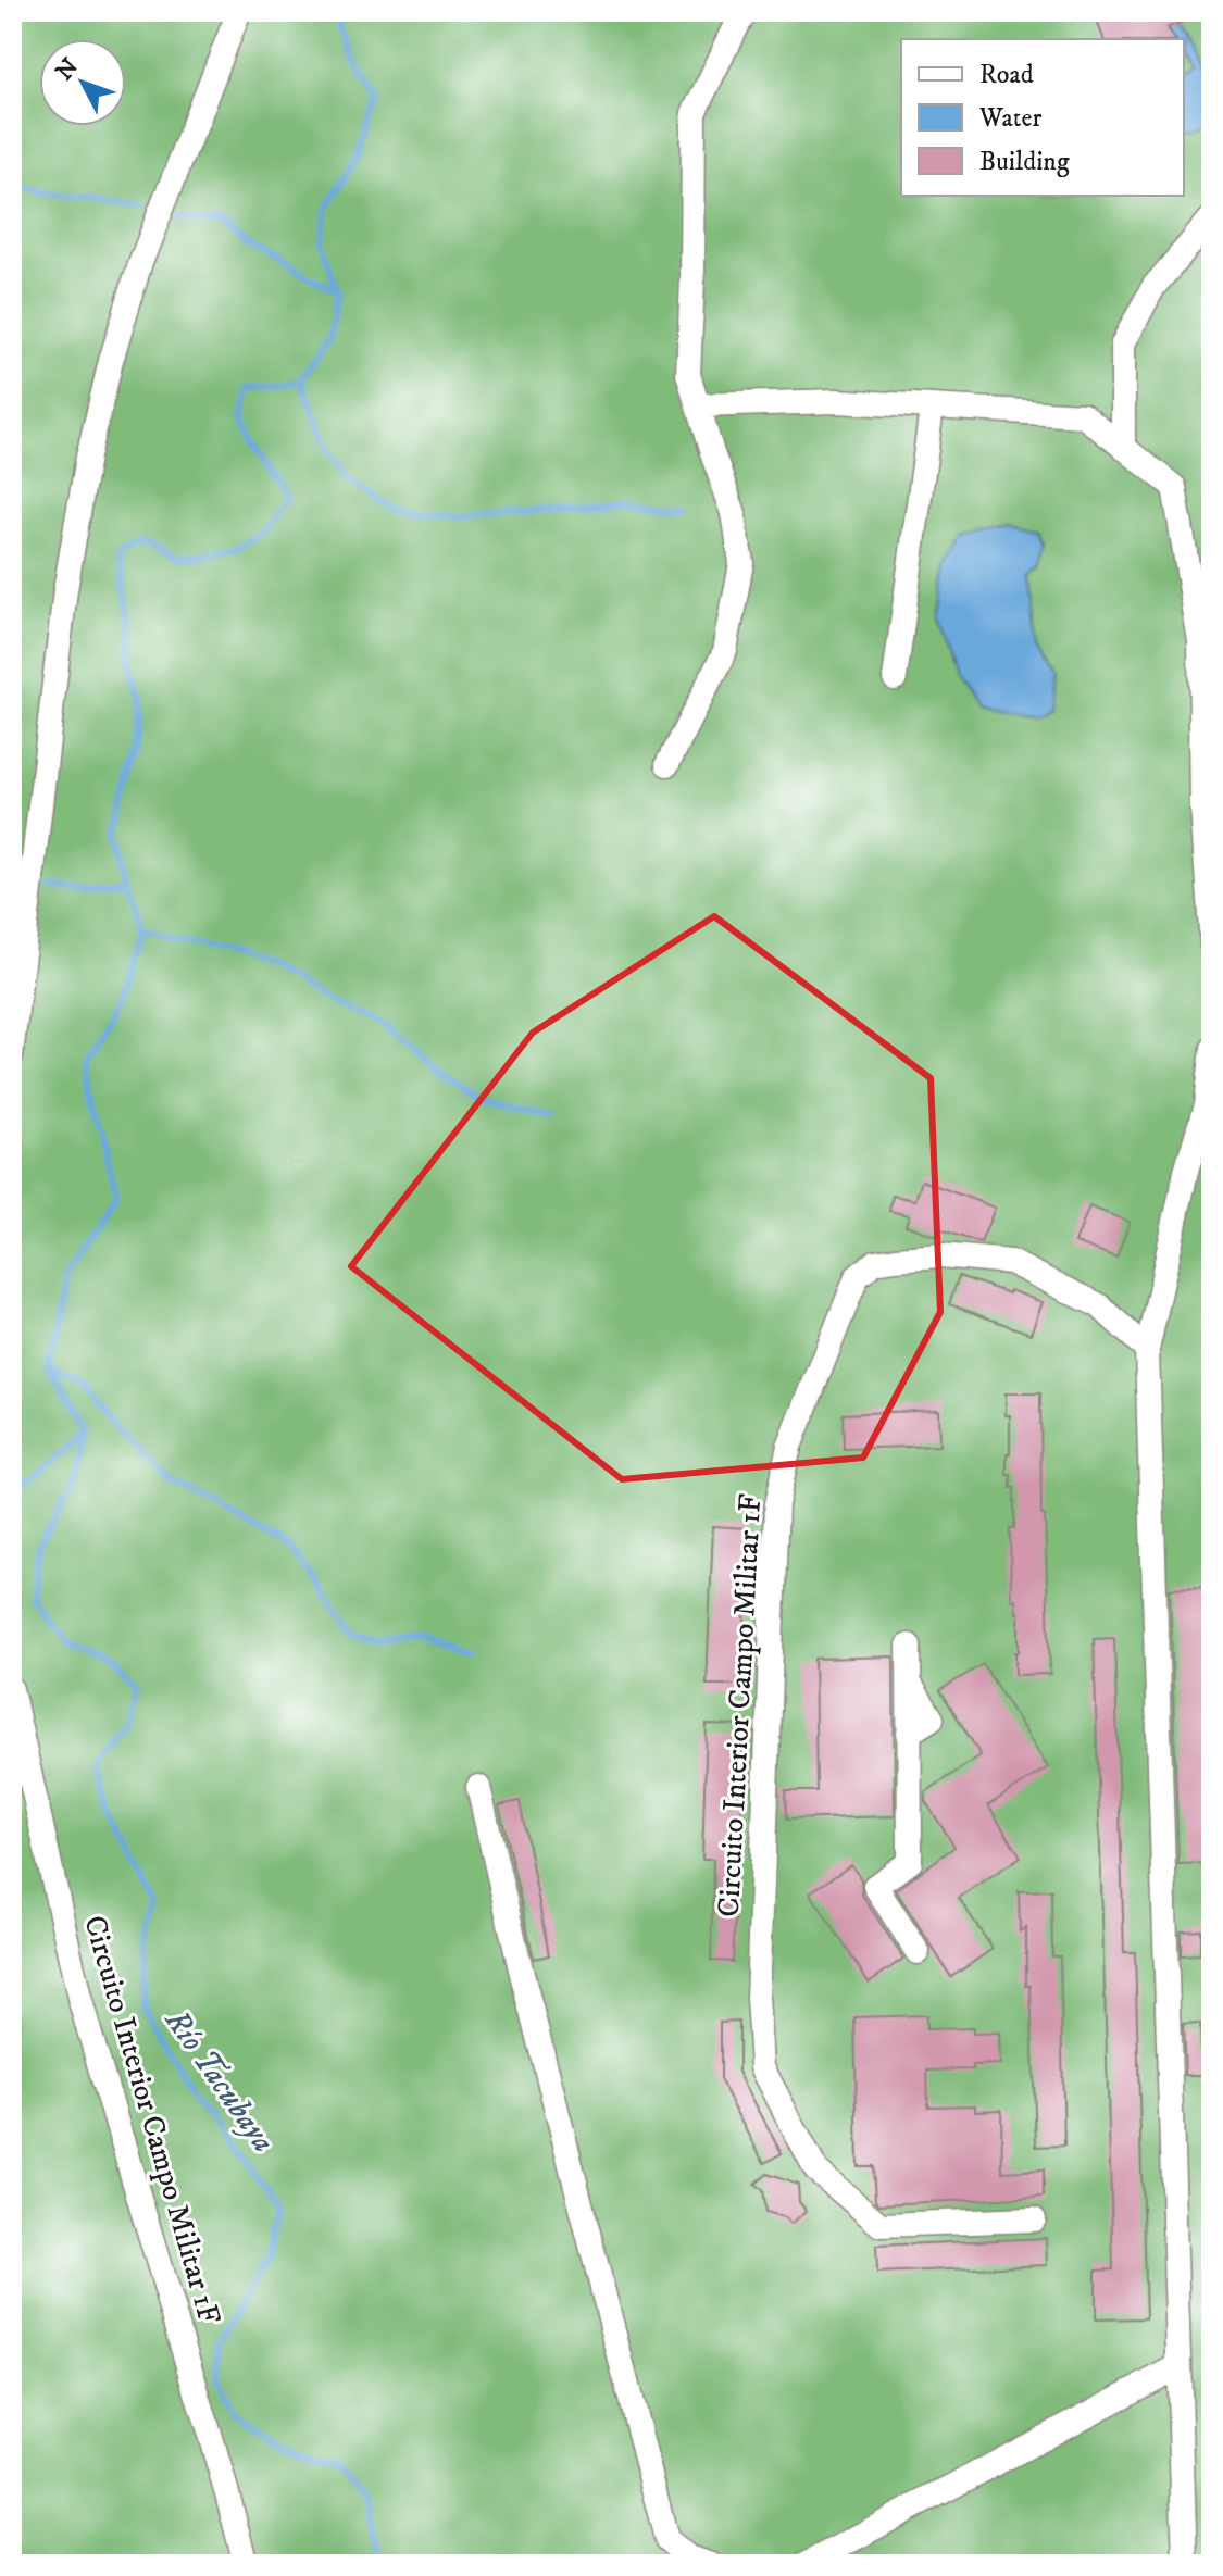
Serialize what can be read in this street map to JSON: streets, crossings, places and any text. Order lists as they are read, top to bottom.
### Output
{
  "streets": {
    "street": ["Circuito Interior Campo Militar 1F"]
  },
  "water": ["Río Tacubaya"],
  "legend": ["Road", "Water", "Building"],
  "north": "top left"
}
